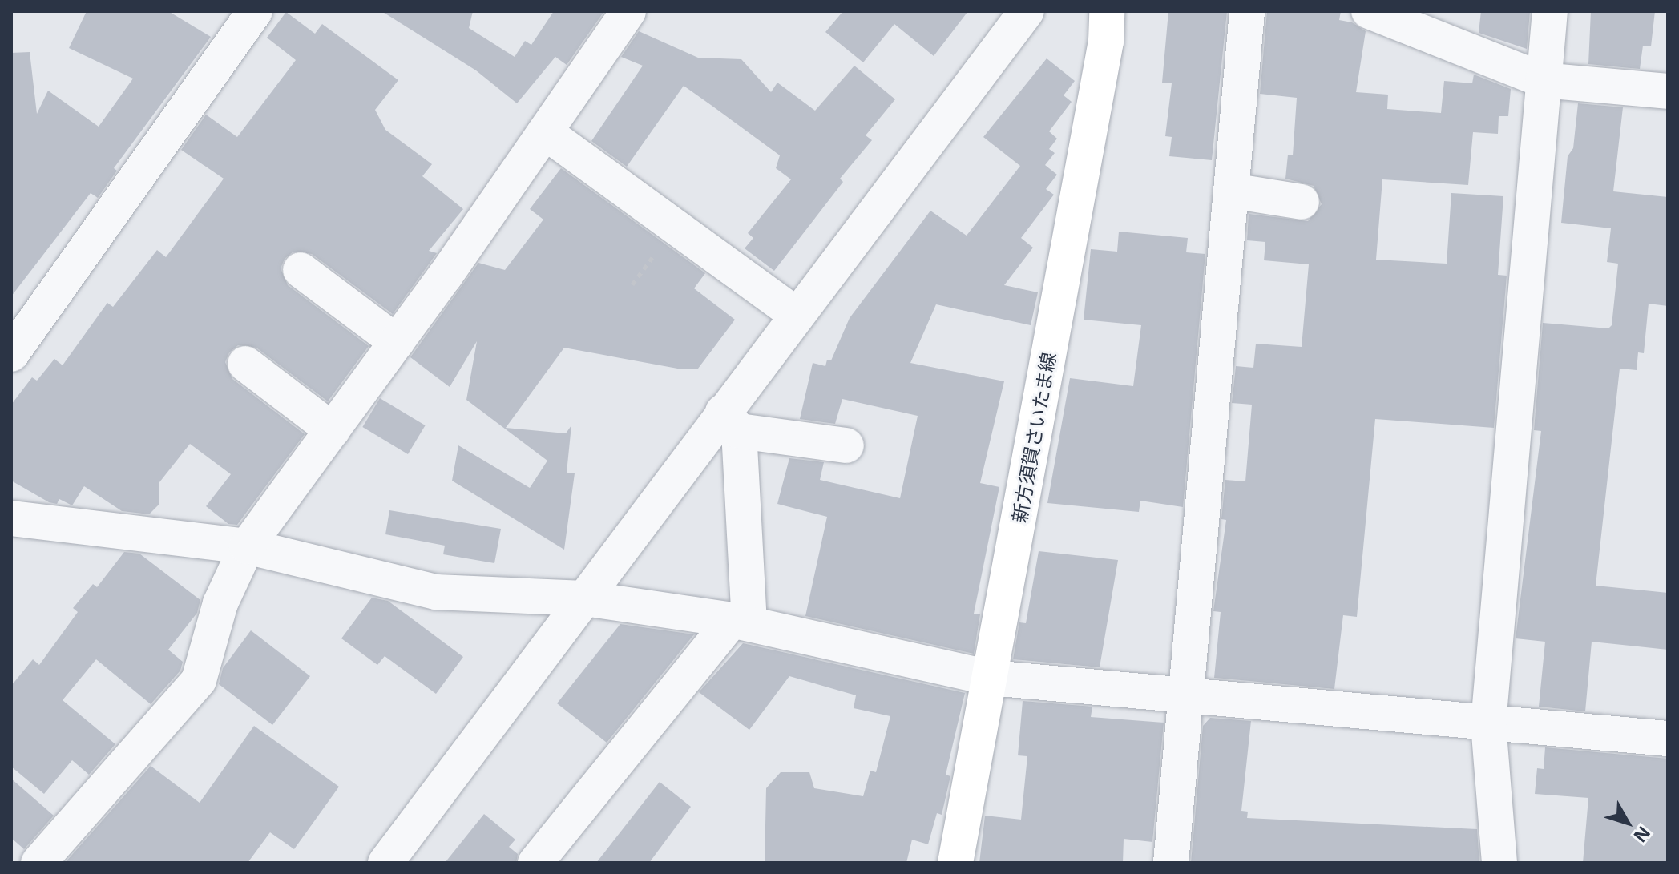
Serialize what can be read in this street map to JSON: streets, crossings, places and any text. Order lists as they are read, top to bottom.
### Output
{
  "streets": {
    "main road": ["新方須賀さいたま線"]
  },
  "north": "bottom right"
}
